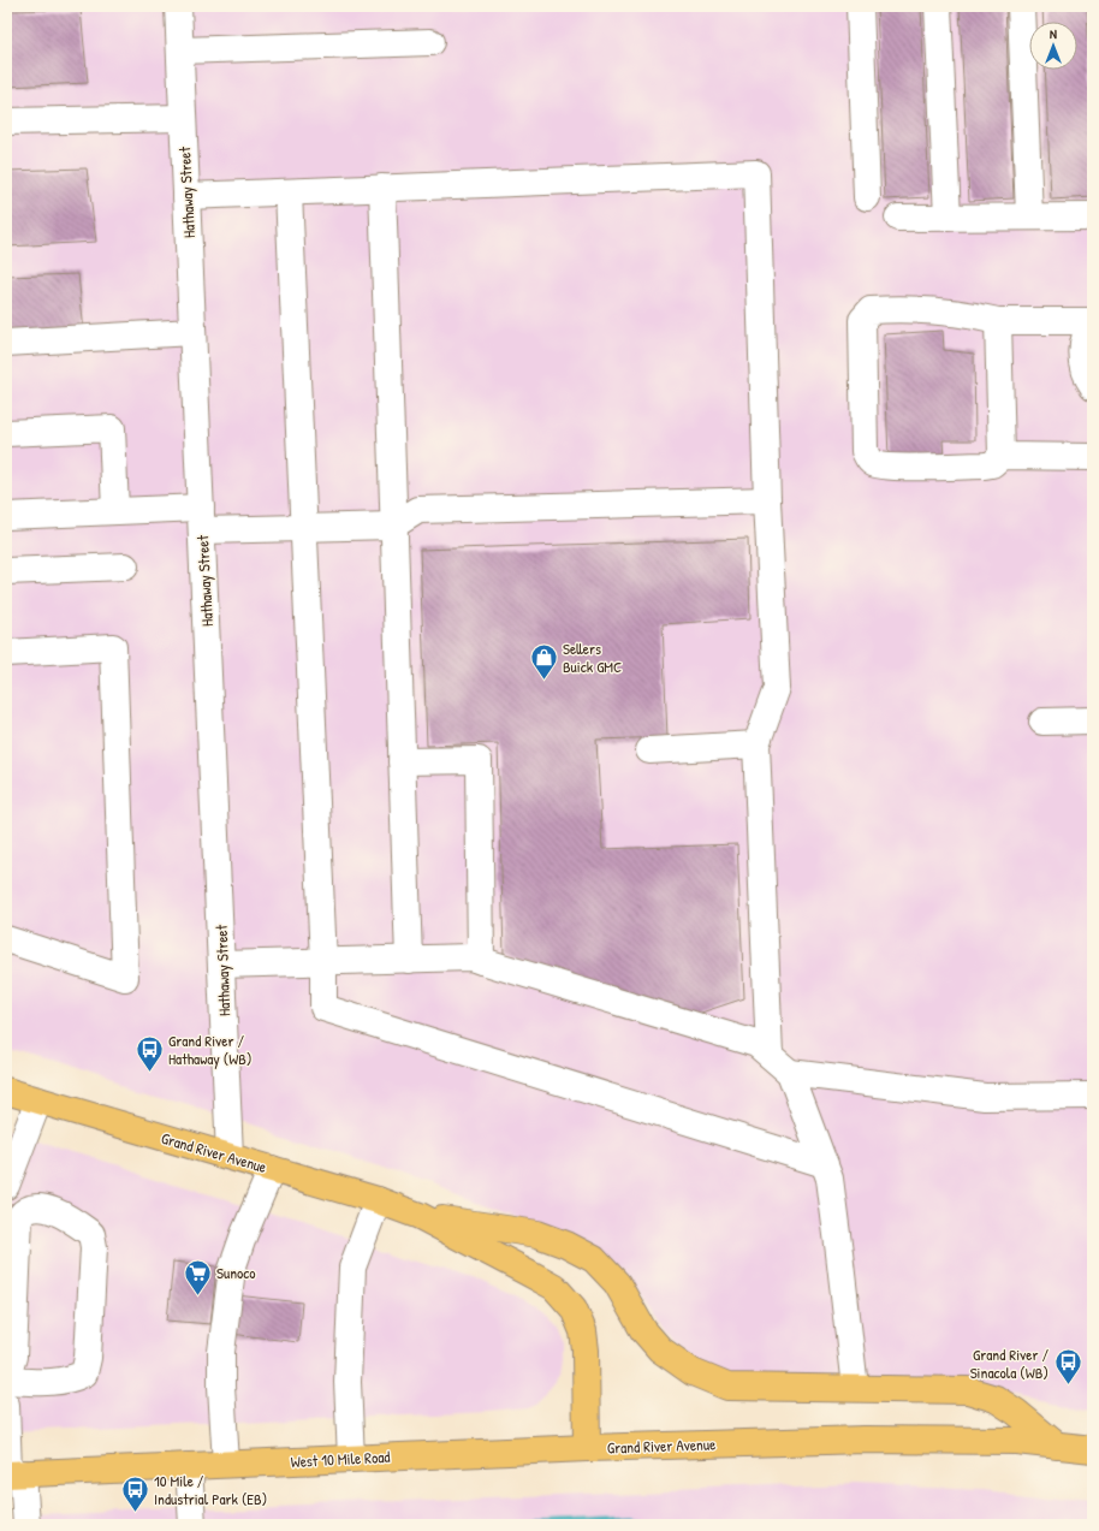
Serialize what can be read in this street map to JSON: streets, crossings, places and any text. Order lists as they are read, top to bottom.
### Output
{
  "streets": {
    "main road": ["Grand River Avenue", "West 10 Mile Road"],
    "street": ["Hathaway Street"]
  },
  "crossings": [
    ["Hathaway Street", "Grand River Avenue"],
    ["Grand River Avenue", "West 10 Mile Road"]
  ],
  "places": {
    "shop": ["Sellers Buick GMC"],
    "bus stop": ["Grand River / Hathaway (WB)", "Grand River / Sinacola (WB)", "10 Mile / Industrial Park (EB)"],
    "supermarket": ["Sunoco"]
  },
  "north": "top"
}
